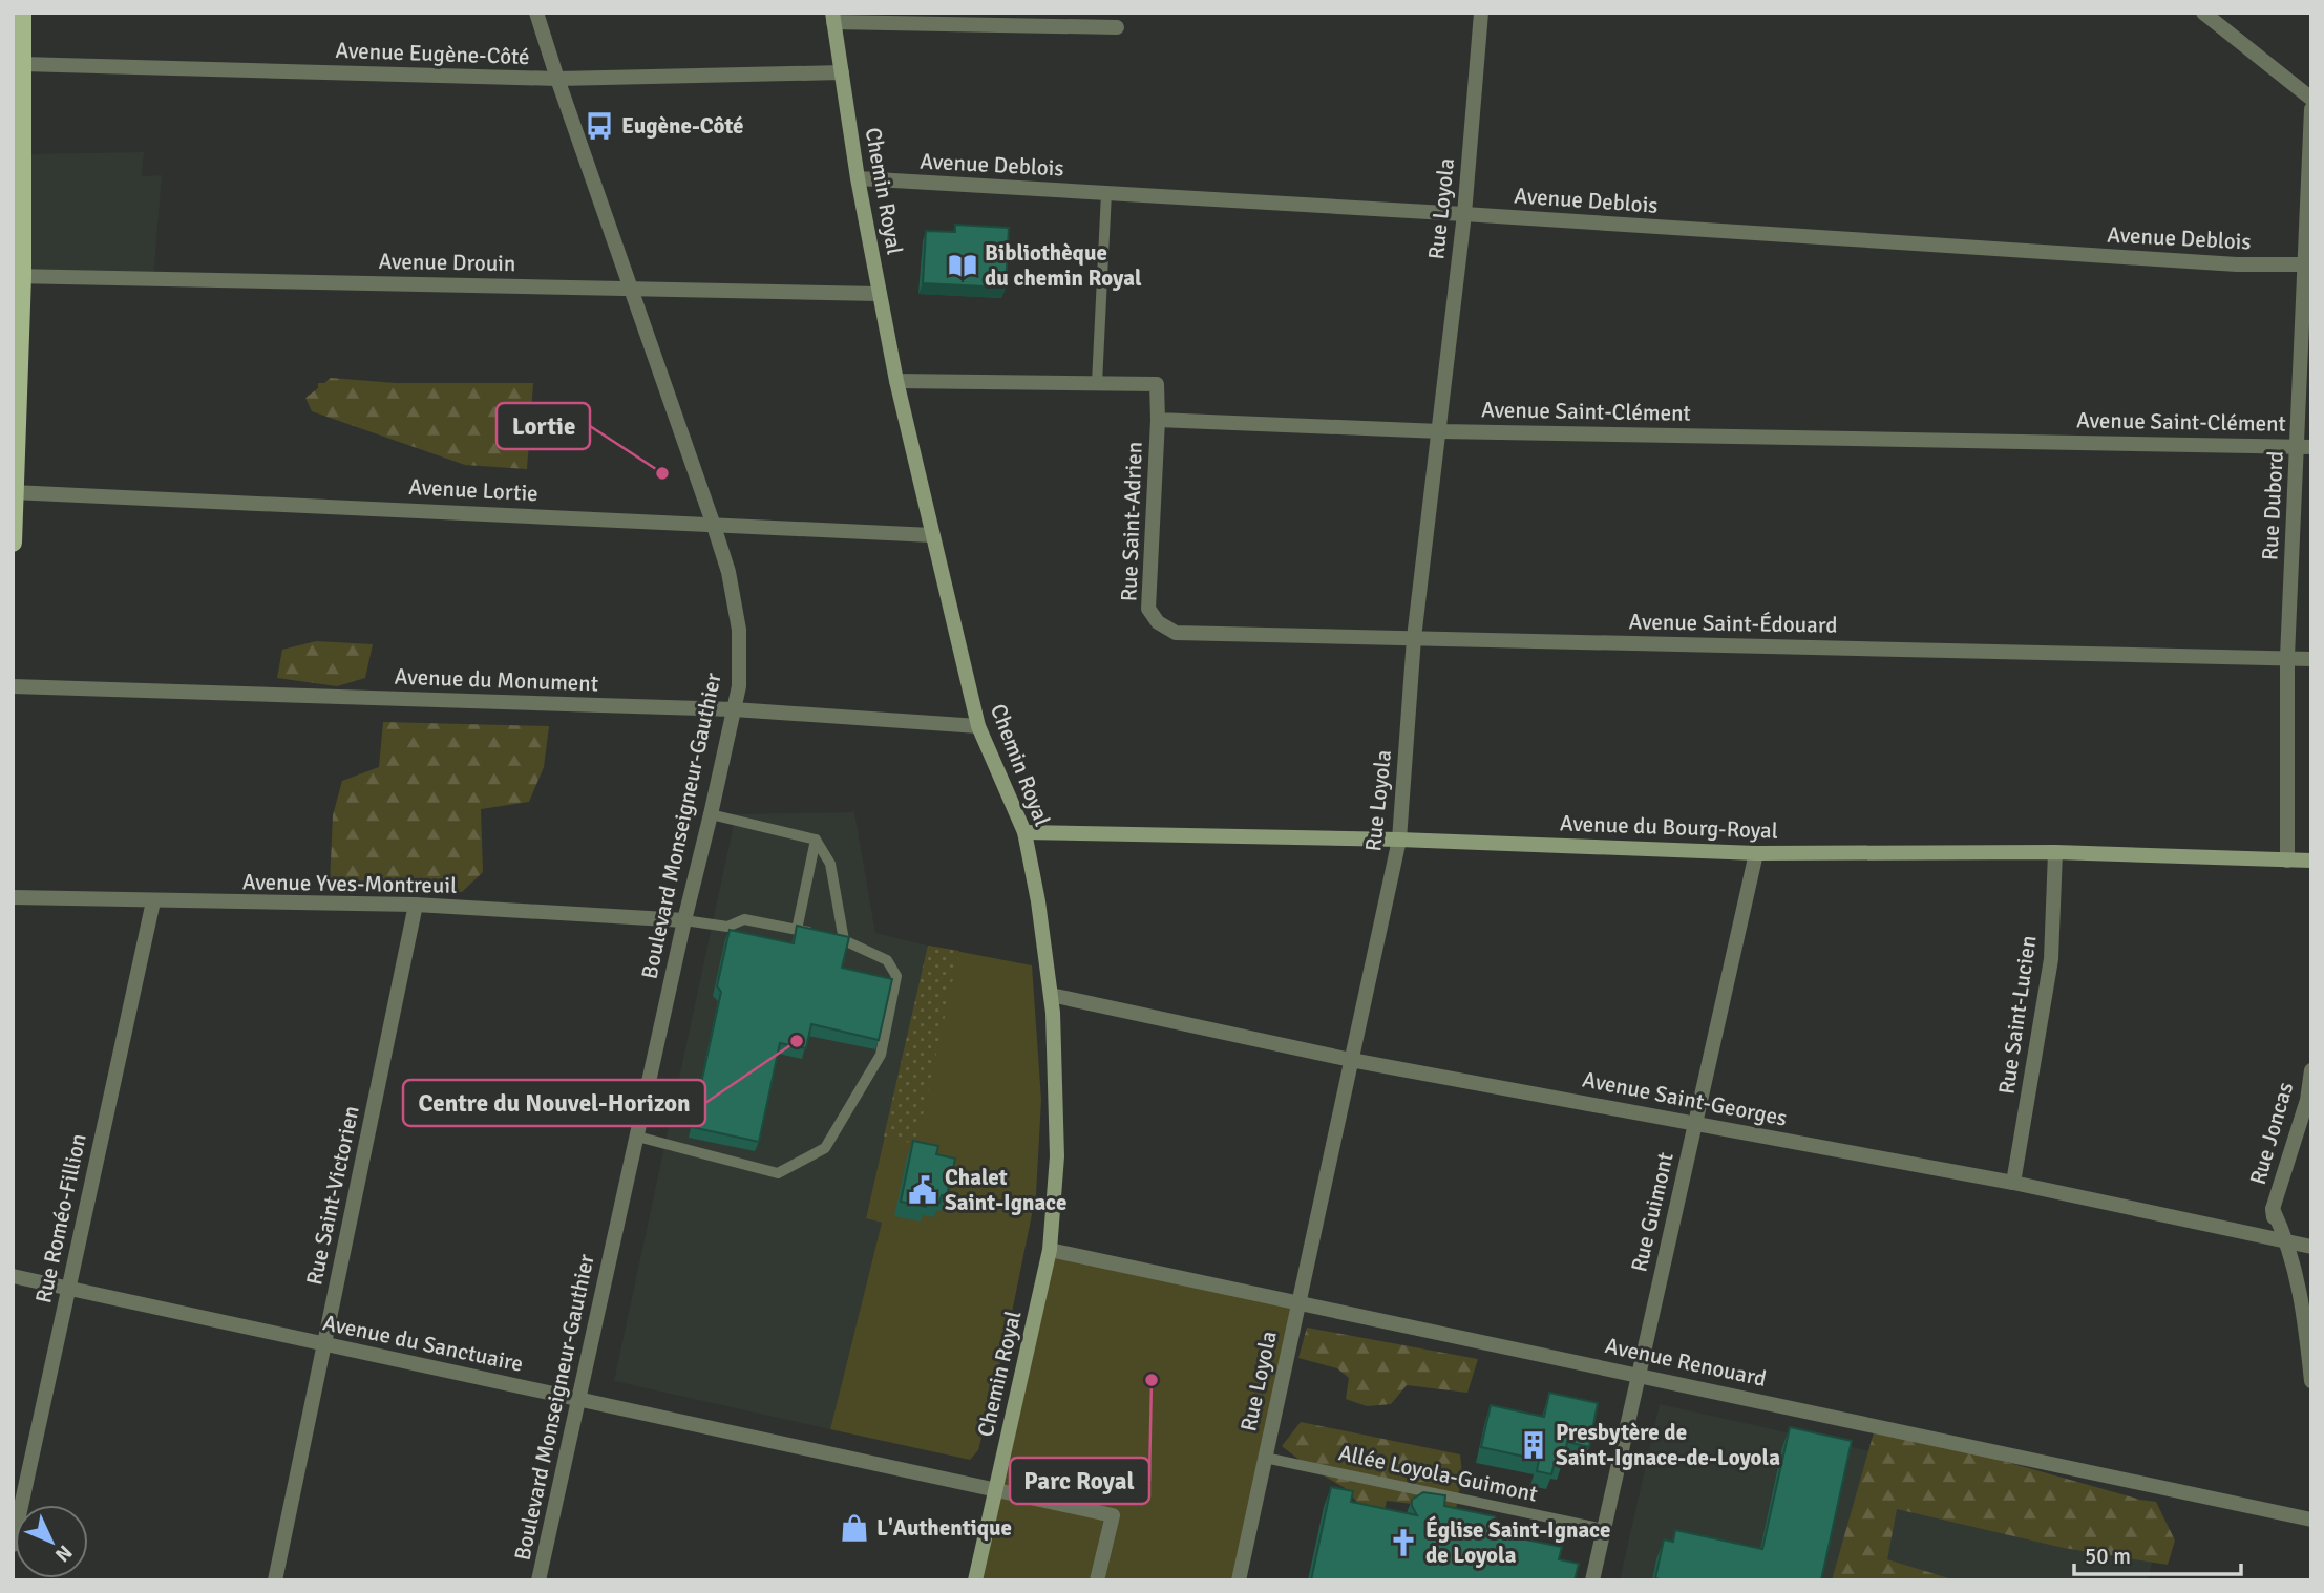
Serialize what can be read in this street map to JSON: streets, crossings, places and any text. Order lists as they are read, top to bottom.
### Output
{
  "streets": {
    "main road": ["Chemin Royal", "Avenue du Bourg-Royal"],
    "street": [
      "Avenue Eugène-Côté",
      "Avenue Deblois",
      "Rue Loyola",
      "Avenue Drouin",
      "Avenue Saint-Clément",
      "Avenue Lortie",
      "Rue Dubord",
      "Rue Saint-Adrien",
      "Avenue Saint-Édouard",
      "Avenue du Monument",
      "Boulevard Monseigneur-Gauthier",
      "Avenue Yves-Montreuil",
      "Rue Saint-Lucien",
      "Avenue Saint-Georges",
      "Rue Joncas",
      "Rue Saint-Victorien",
      "Rue Guimont",
      "Rue Roméo-Fillion",
      "Avenue du Sanctuaire",
      "Avenue Renouard"
    ],
    "lane": ["Allée Loyola-Guimont"]
  },
  "crossings": [
    ["Avenue Eugène-Côté", "Chemin Royal"],
    ["Avenue Eugène-Côté", "Boulevard Monseigneur-Gauthier"],
    ["Avenue Deblois", "Chemin Royal"],
    ["Avenue Deblois", "Rue Loyola"],
    ["Avenue Deblois", "Rue Dubord"],
    ["Chemin Royal", "Avenue Drouin"],
    ["Chemin Royal", "Avenue Lortie"],
    ["Chemin Royal", "Avenue du Monument"],
    ["Chemin Royal", "Avenue du Bourg-Royal"],
    ["Chemin Royal", "Avenue Saint-Georges"],
    ["Chemin Royal", "Avenue du Sanctuaire"],
    ["Chemin Royal", "Avenue Renouard"],
    ["Rue Loyola", "Avenue Saint-Clément"],
    ["Rue Loyola", "Avenue Saint-Édouard"],
    ["Rue Loyola", "Avenue du Bourg-Royal"],
    ["Rue Loyola", "Avenue Saint-Georges"],
    ["Rue Loyola", "Avenue Renouard"],
    ["Rue Loyola", "Allée Loyola-Guimont"],
    ["Avenue Drouin", "Boulevard Monseigneur-Gauthier"],
    ["Avenue Saint-Clément", "Rue Dubord"],
    ["Avenue Saint-Clément", "Rue Saint-Adrien"],
    ["Avenue Lortie", "Boulevard Monseigneur-Gauthier"],
    ["Rue Dubord", "Avenue Saint-Édouard"],
    ["Rue Dubord", "Avenue du Bourg-Royal"],
    ["Rue Saint-Adrien", "Avenue Saint-Édouard"],
    ["Avenue du Monument", "Boulevard Monseigneur-Gauthier"],
    ["Boulevard Monseigneur-Gauthier", "Avenue Yves-Montreuil"],
    ["Boulevard Monseigneur-Gauthier", "Avenue du Sanctuaire"],
    ["Avenue du Bourg-Royal", "Rue Saint-Lucien"],
    ["Avenue du Bourg-Royal", "Rue Guimont"],
    ["Avenue Yves-Montreuil", "Rue Saint-Victorien"],
    ["Avenue Yves-Montreuil", "Rue Roméo-Fillion"],
    ["Rue Saint-Lucien", "Avenue Saint-Georges"],
    ["Avenue Saint-Georges", "Rue Joncas"],
    ["Avenue Saint-Georges", "Rue Guimont"],
    ["Rue Saint-Victorien", "Avenue du Sanctuaire"],
    ["Rue Guimont", "Avenue Renouard"],
    ["Rue Guimont", "Allée Loyola-Guimont"],
    ["Rue Roméo-Fillion", "Avenue du Sanctuaire"]
  ],
  "places": {
    "bus stop": ["Eugène-Côté"],
    "library": ["Bibliothèque du chemin Royal"],
    "other": ["Lortie", "Centre du Nouvel-Horizon", "Parc Royal"],
    "public building": ["Chalet Saint-Ignace"],
    "building": ["Presbytère de Saint-Ignace-de-Loyola"],
    "shop": ["L'Authentique"],
    "church": ["Église Saint-Ignace de Loyola"]
  },
  "scale_bar": "50 m",
  "north": "bottom right"
}
